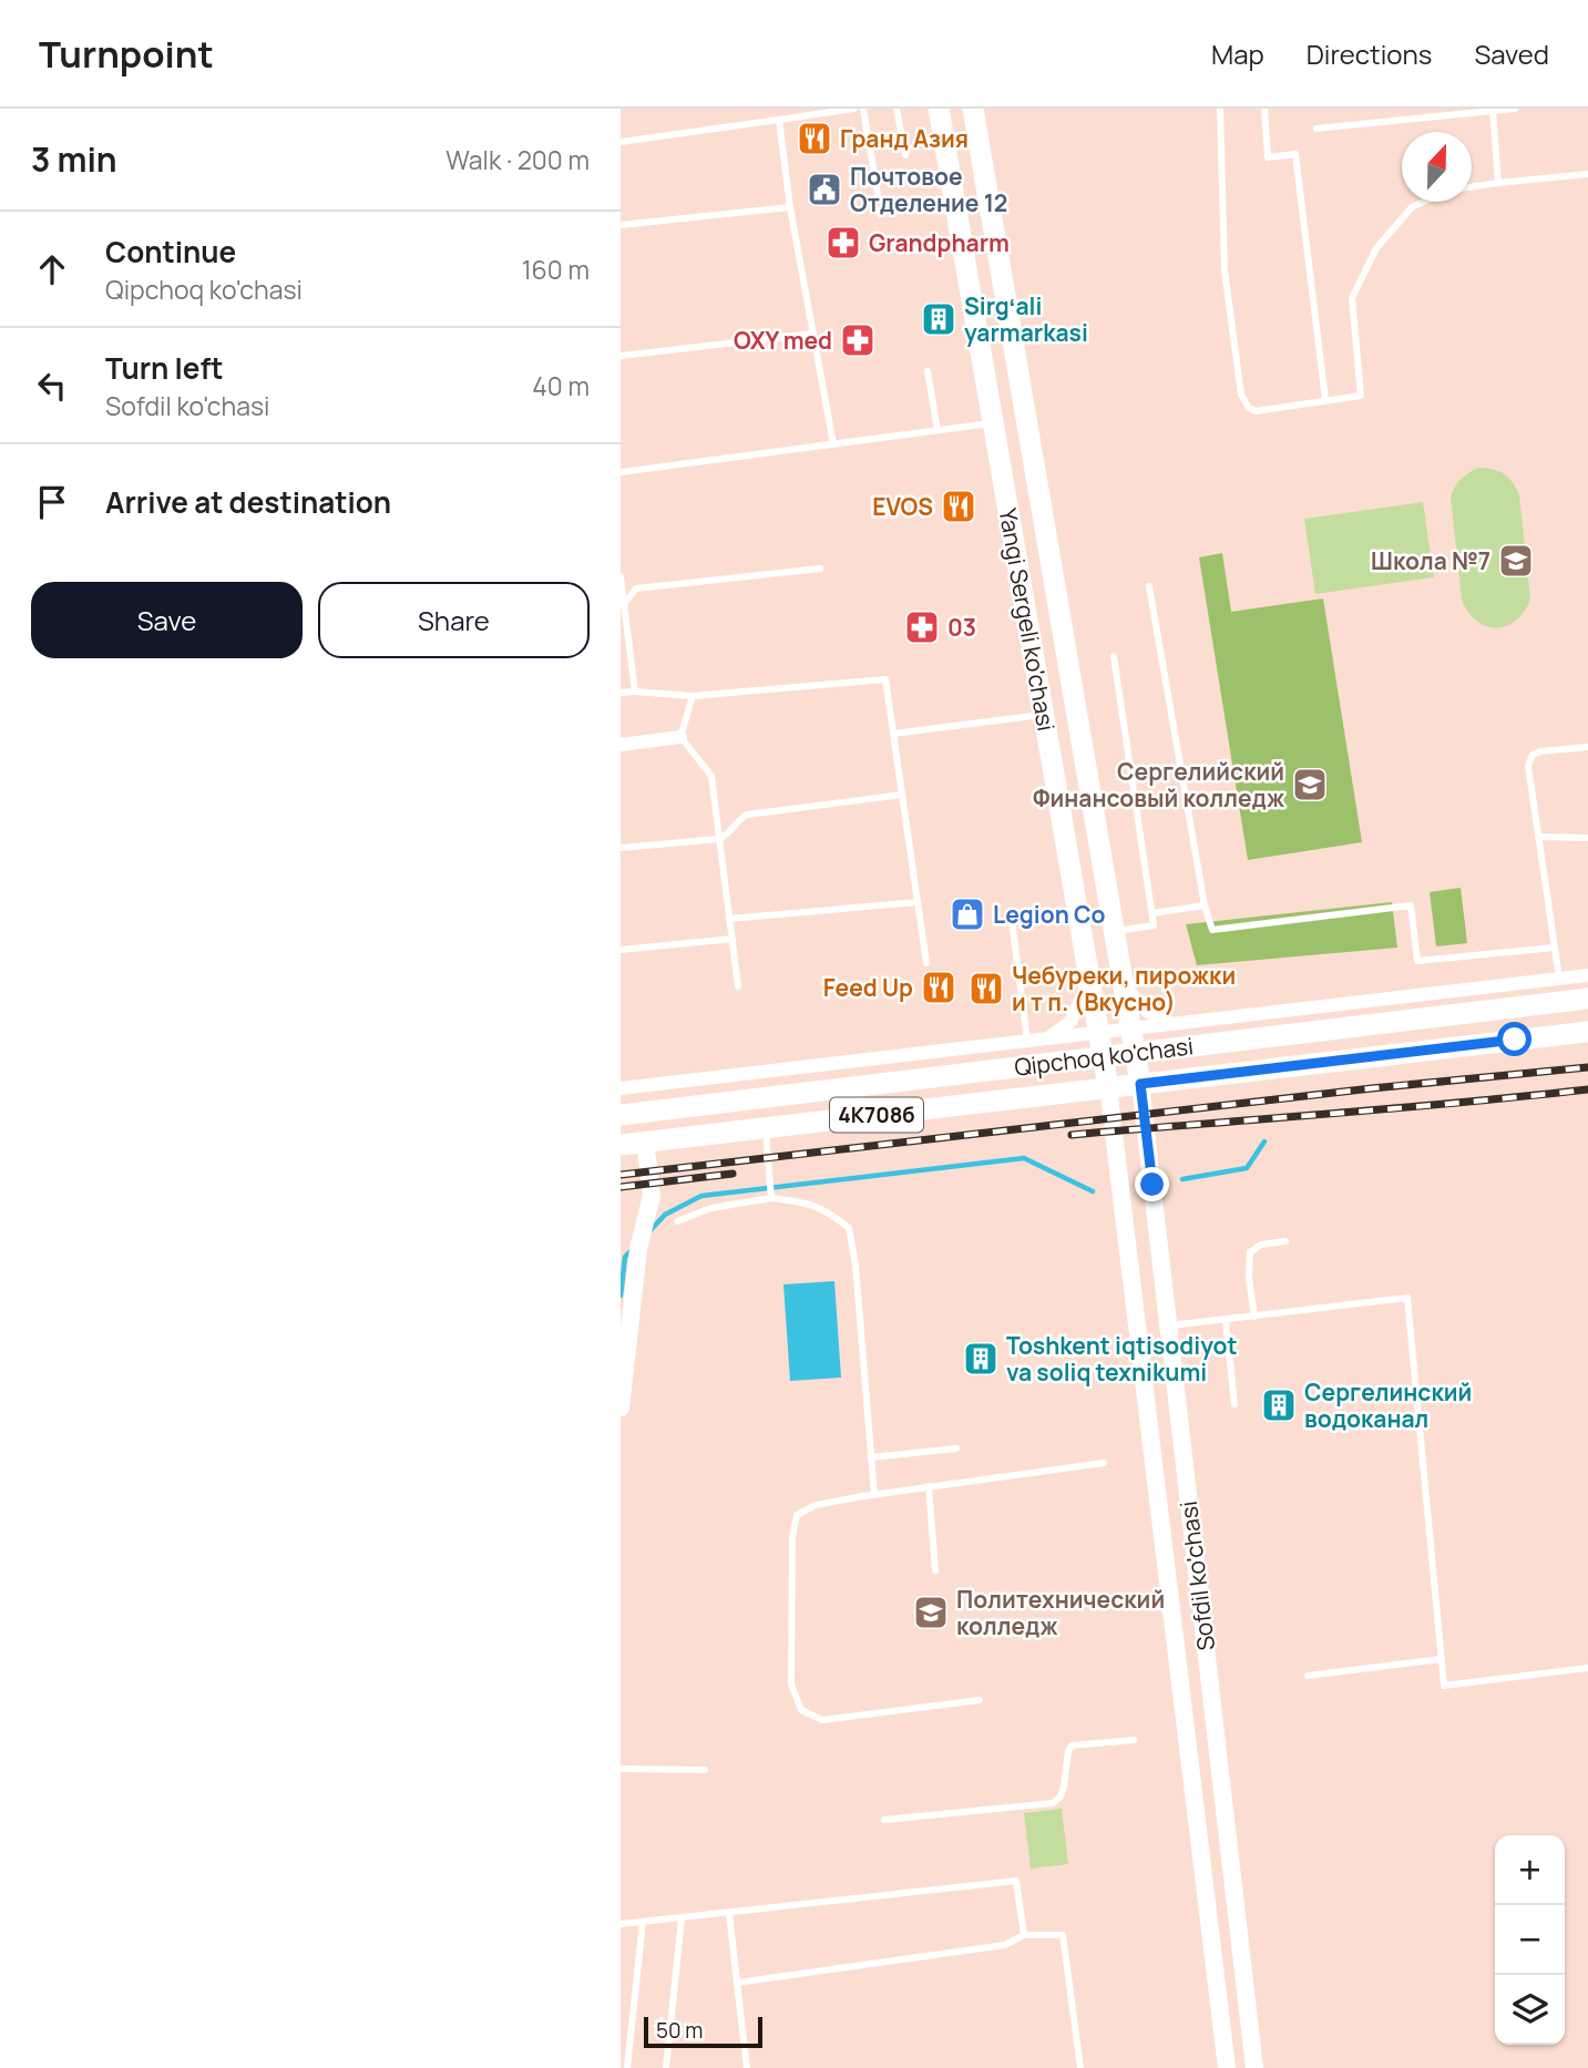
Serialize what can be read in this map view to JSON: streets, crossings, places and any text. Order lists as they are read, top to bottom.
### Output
{
  "streets": {
    "main road": ["Yangi Sergeli ko'chasi", "Qipchoq ko'chasi", "4К708б"],
    "street": ["Sofdil ko'chasi"]
  },
  "crossings": [
    ["Yangi Sergeli ko'chasi", "Qipchoq ko'chasi"],
    ["Yangi Sergeli ko'chasi", "Sofdil ko'chasi"],
    ["Qipchoq ko'chasi", "Sofdil ko'chasi"]
  ],
  "places": {
    "restaurant": [
      "Гранд Азия",
      "EVOS",
      "Feed Up",
      "Чебуреки, пирожки и т п. (Вкусно)"
    ],
    "public building": ["Почтовое Отделение 12"],
    "pharmacy": ["Grandpharm", "OXY med", "03"],
    "building": ["Sirgʻali yarmarkasi", "Toshkent iqtisodiyot va soliq texnikumi", "Сергелинский водоканал"],
    "school or university": ["Школа №7", "Сергелийский Финансовый колледж", "Политехнический колледж"],
    "shop": ["Legion Co"]
  },
  "scale_bar": "50 m",
  "north": "top",
  "page": {
    "header": "Turnpoint",
    "nav": ["Map", "Directions", "Saved"],
    "heading": ["3 min", "Walk · 200 m"],
    "list": [
      ["Continue", "Qipchoq ko'chasi", "160 m"],
      ["Turn left", "Sofdil ko'chasi", "40 m"],
      "Arrive at destination"
    ],
    "buttons": ["Save", "Share"],
    "map_buttons": ["+", "−"],
    "scale": "50 m"
  }
}
